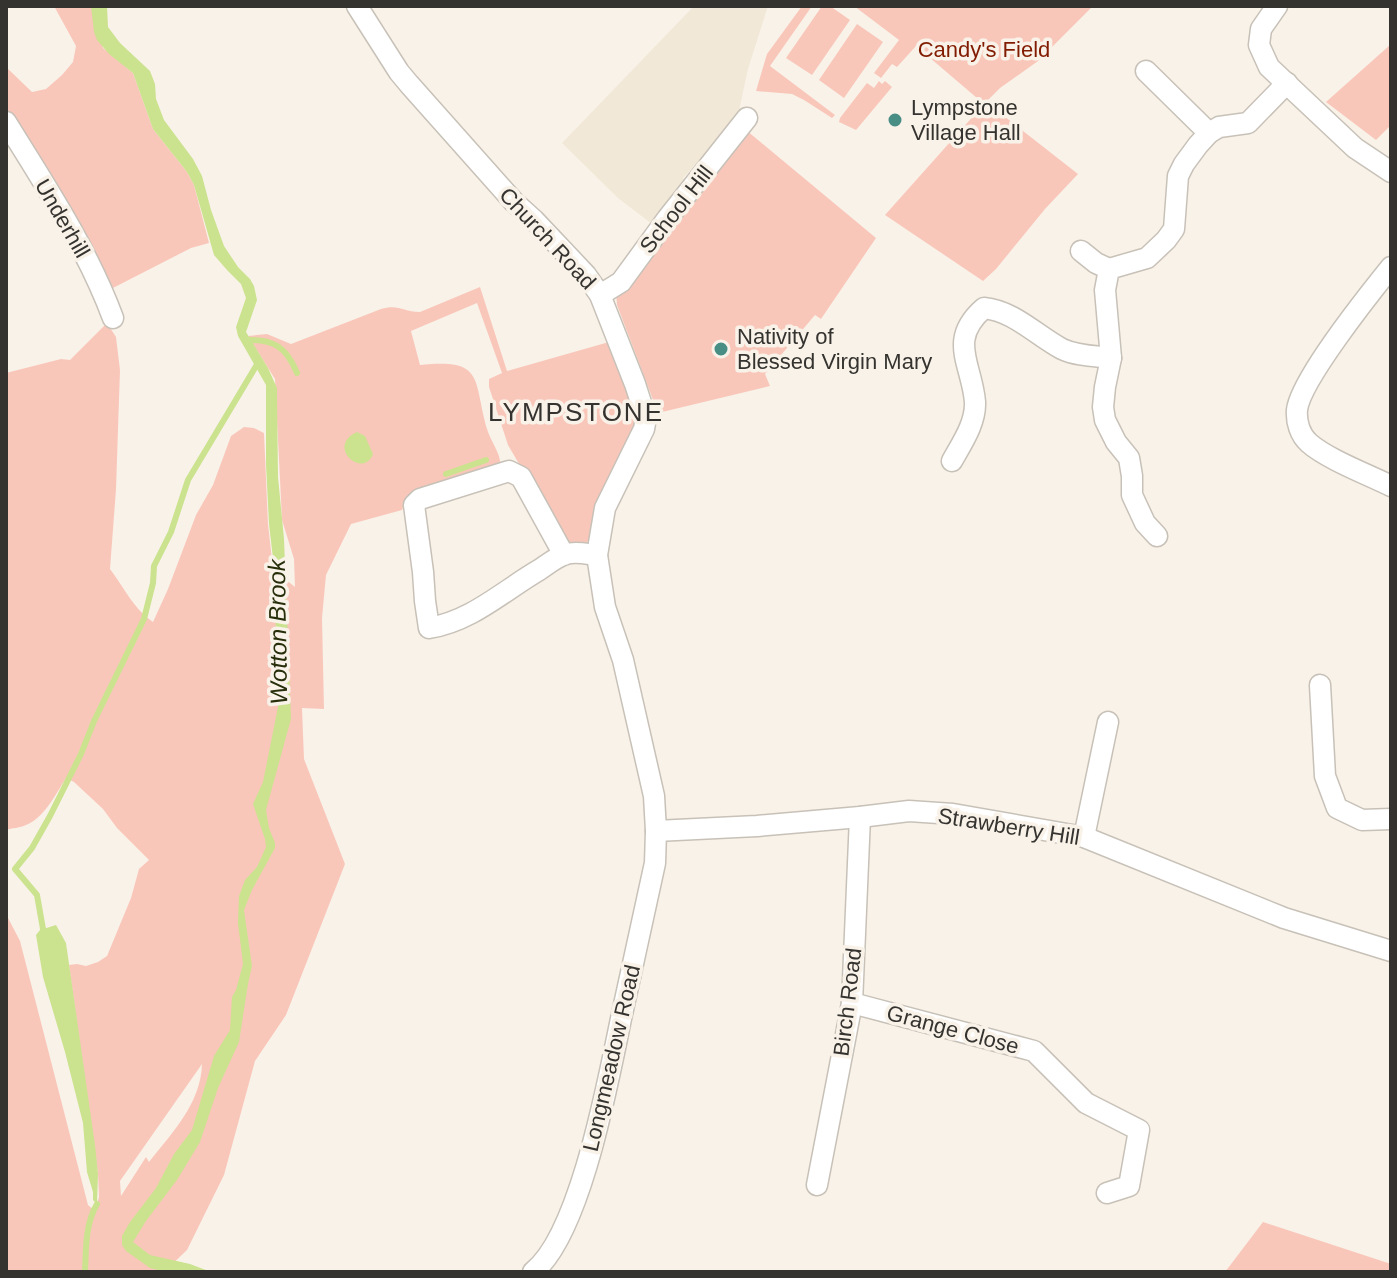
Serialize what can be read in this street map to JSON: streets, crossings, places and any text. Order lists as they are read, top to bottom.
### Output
{
  "streets": {
    "street": [
      "School Hill",
      "Underhill",
      "Church Road",
      "Strawberry Hill",
      "Birch Road",
      "Grange Close",
      "Longmeadow Road"
    ]
  },
  "crossings": [
    ["School Hill", "Church Road"],
    ["Church Road", "Strawberry Hill"],
    ["Church Road", "Longmeadow Road"],
    ["Strawberry Hill", "Birch Road"],
    ["Strawberry Hill", "Longmeadow Road"],
    ["Birch Road", "Grange Close"]
  ],
  "districts": ["LYMPSTONE"],
  "water": ["Wotton Brook"],
  "parks": ["Candy's Field"],
  "places": ["Lympstone Village Hall", "Nativity of Blessed Virgin Mary"]
}
